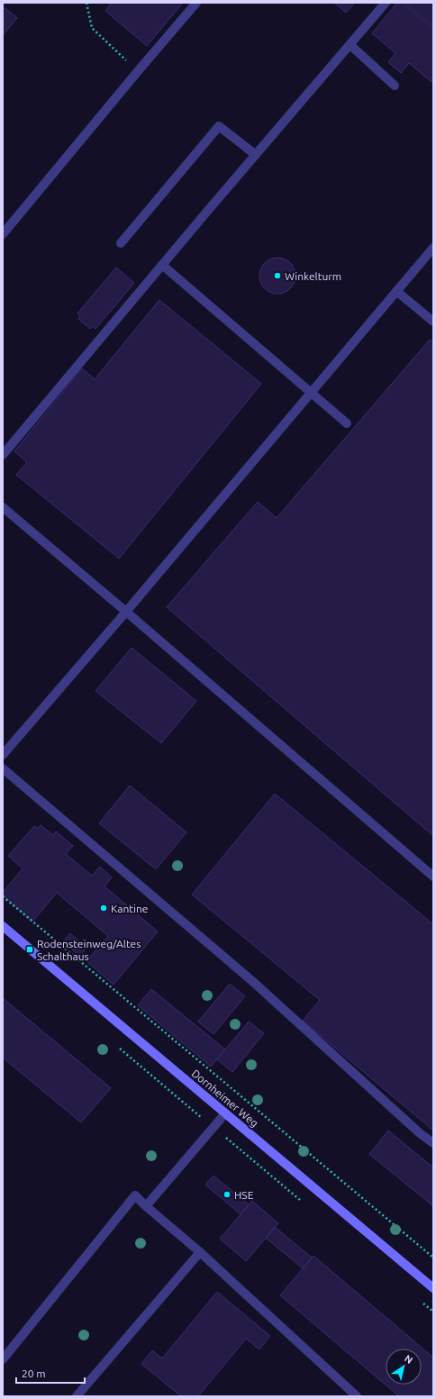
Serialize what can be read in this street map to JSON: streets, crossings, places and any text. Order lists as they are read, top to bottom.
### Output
{
  "streets": {
    "main road": ["Dornheimer Weg"]
  },
  "places": {
    "other": ["Winkelturm", "Kantine", "HSE"],
    "transit": ["Rodensteinweg/Altes Schalthaus"]
  },
  "scale_bar": "20 m",
  "north": "top right"
}
